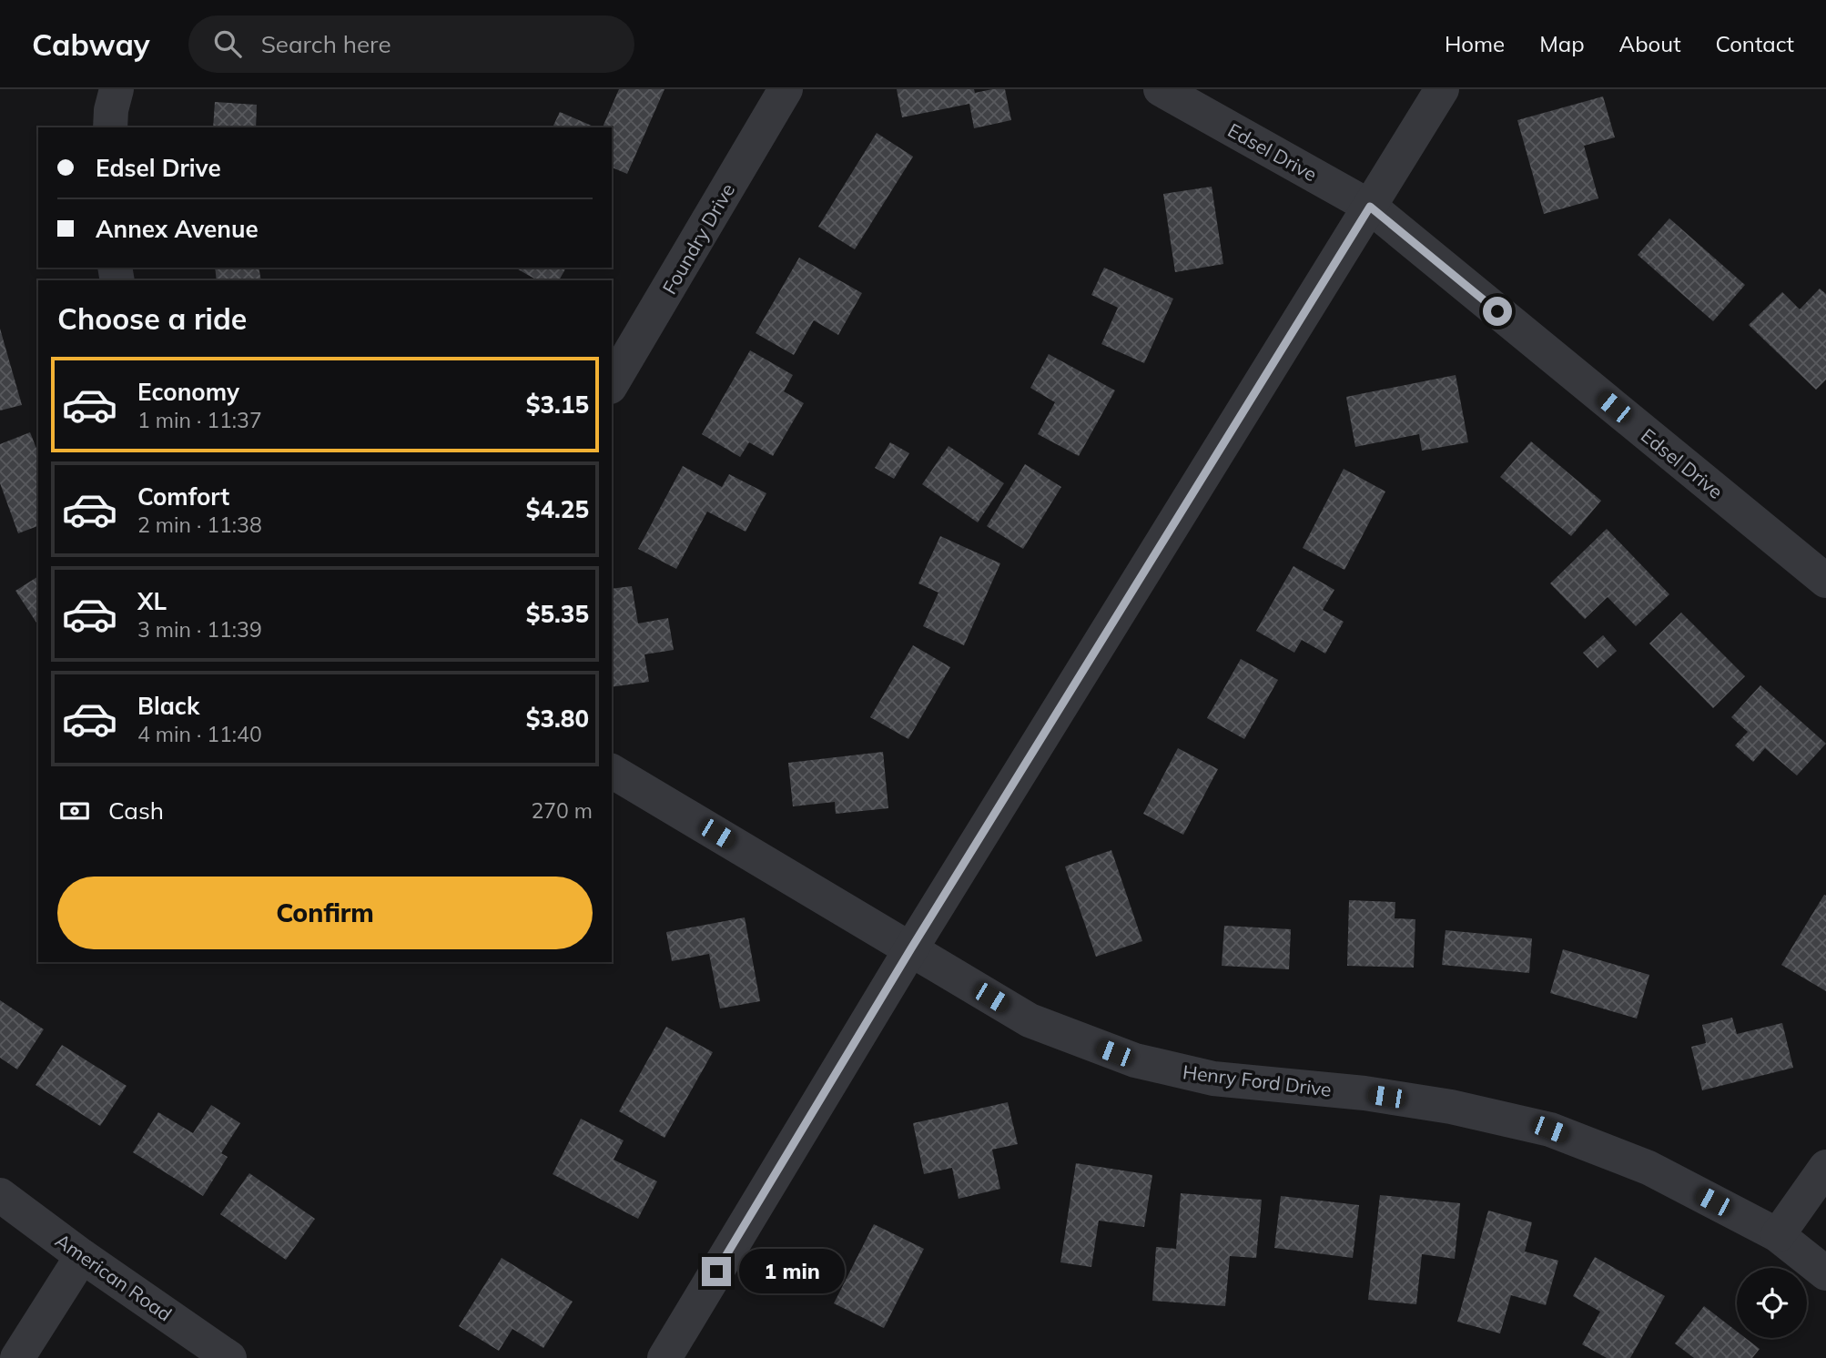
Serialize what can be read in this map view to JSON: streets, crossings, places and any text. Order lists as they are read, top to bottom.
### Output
{
  "streets": {
    "street": [
      "Edsel Drive",
      "Foundry Drive",
      "Henry Ford Drive",
      "American Road"
    ]
  },
  "page": {
    "header": "Cabway",
    "search": "Search here",
    "nav": [
      "Home",
      "Map",
      "About",
      "Contact"
    ],
    "banner": ["Edsel Drive", "Annex Avenue"],
    "heading": "Choose a ride",
    "list": [
      {
        "name": "Economy",
        "note": "1 min · 11:37",
        "value": "$3.15"
      },
      {
        "name": "Comfort",
        "note": "2 min · 11:38",
        "value": "$4.25"
      },
      {
        "name": "XL",
        "note": "3 min · 11:39",
        "value": "$5.35"
      },
      {
        "name": "Black",
        "note": "4 min · 11:40",
        "value": "$3.80"
      }
    ],
    "pay": ["Cash", "270 m"],
    "buttons": "Confirm",
    "bubble": "1 min"
  }
}
